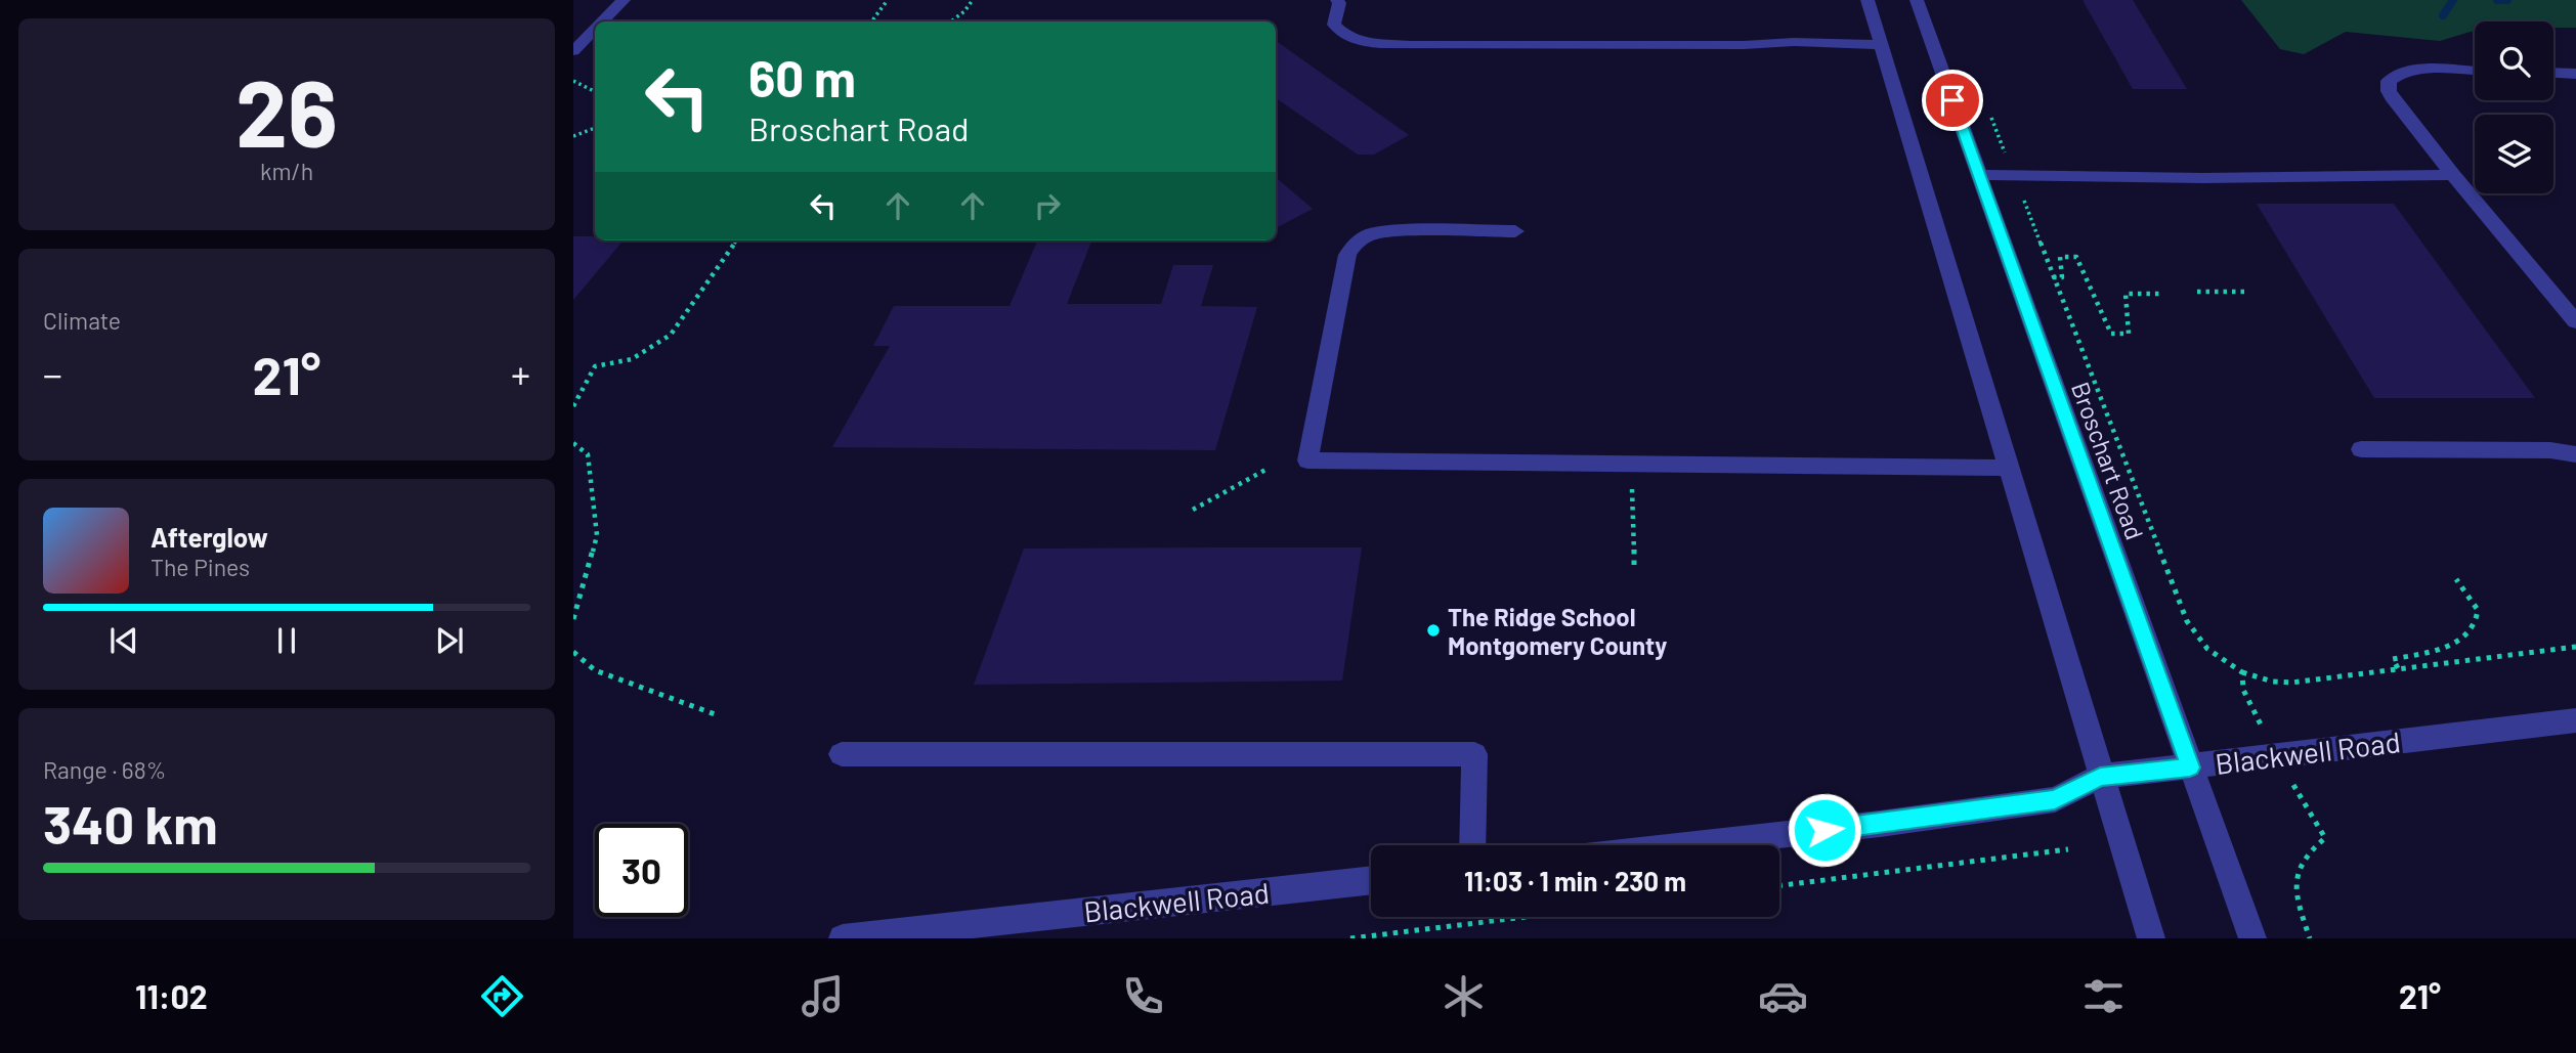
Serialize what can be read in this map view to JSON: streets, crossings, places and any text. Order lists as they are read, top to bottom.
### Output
{
  "streets": {
    "street": ["Broschart Road", "Blackwell Road"]
  },
  "crossings": [
    ["Broschart Road", "Blackwell Road"]
  ],
  "places": ["The Ridge School Montgomery County"],
  "page": {
    "tile": [
      ["26", "km/h"],
      "Climate",
      ["Range · 68%", "340 km"]
    ],
    "turn": ["60 m", "Broschart Road"],
    "heat": ["−", "21°", "+"],
    "song": ["Afterglow", "The Pines"],
    "limit": "30",
    "trip": "11:03 · 1 min · 230 m",
    "tabs": ["11:02", "21°"]
  }
}
